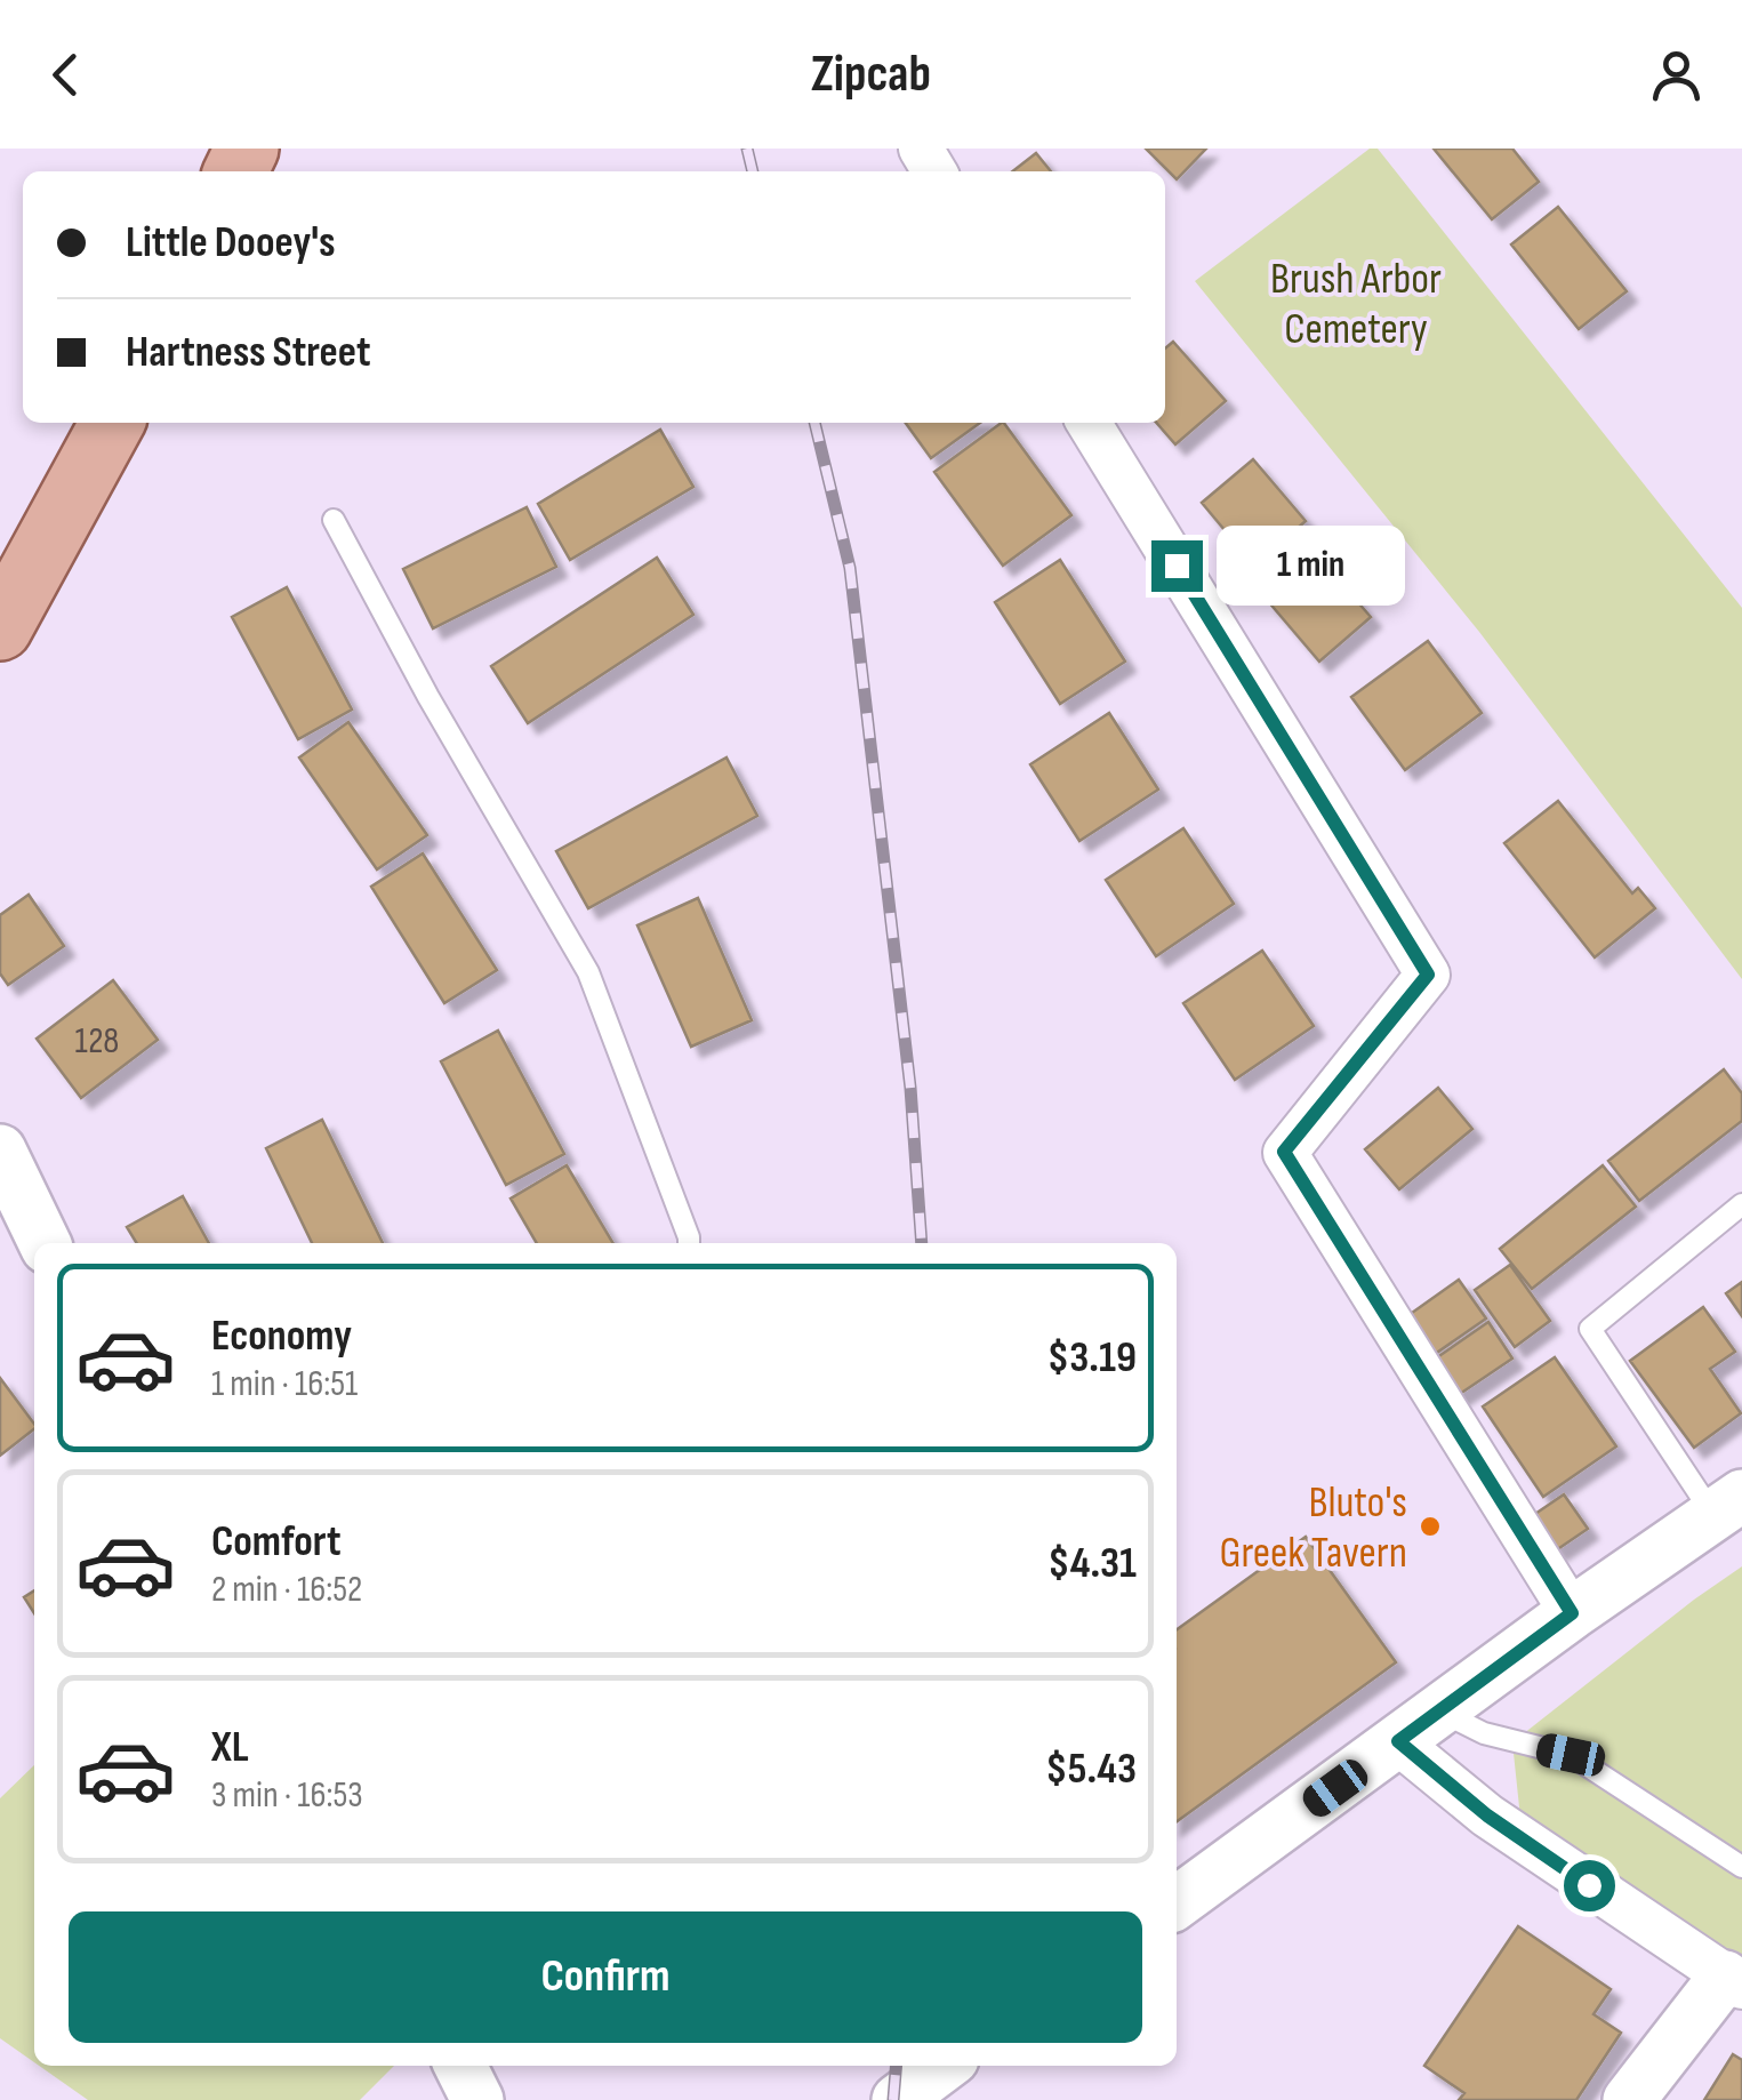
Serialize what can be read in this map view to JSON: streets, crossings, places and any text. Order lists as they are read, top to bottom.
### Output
{
  "parks": ["Brush Arbor Cemetery"],
  "places": ["Bluto's Greek Tavern"],
  "house_numbers": ["128"],
  "page": {
    "header": "Zipcab",
    "banner": ["Little Dooey's", "Hartness Street"],
    "bubble": "1 min",
    "list": [
      {
        "name": "Economy",
        "note": "1 min · 16:51",
        "value": "$3.19"
      },
      {
        "name": "Comfort",
        "note": "2 min · 16:52",
        "value": "$4.31"
      },
      {
        "name": "XL",
        "note": "3 min · 16:53",
        "value": "$5.43"
      }
    ],
    "buttons": "Confirm"
  }
}
